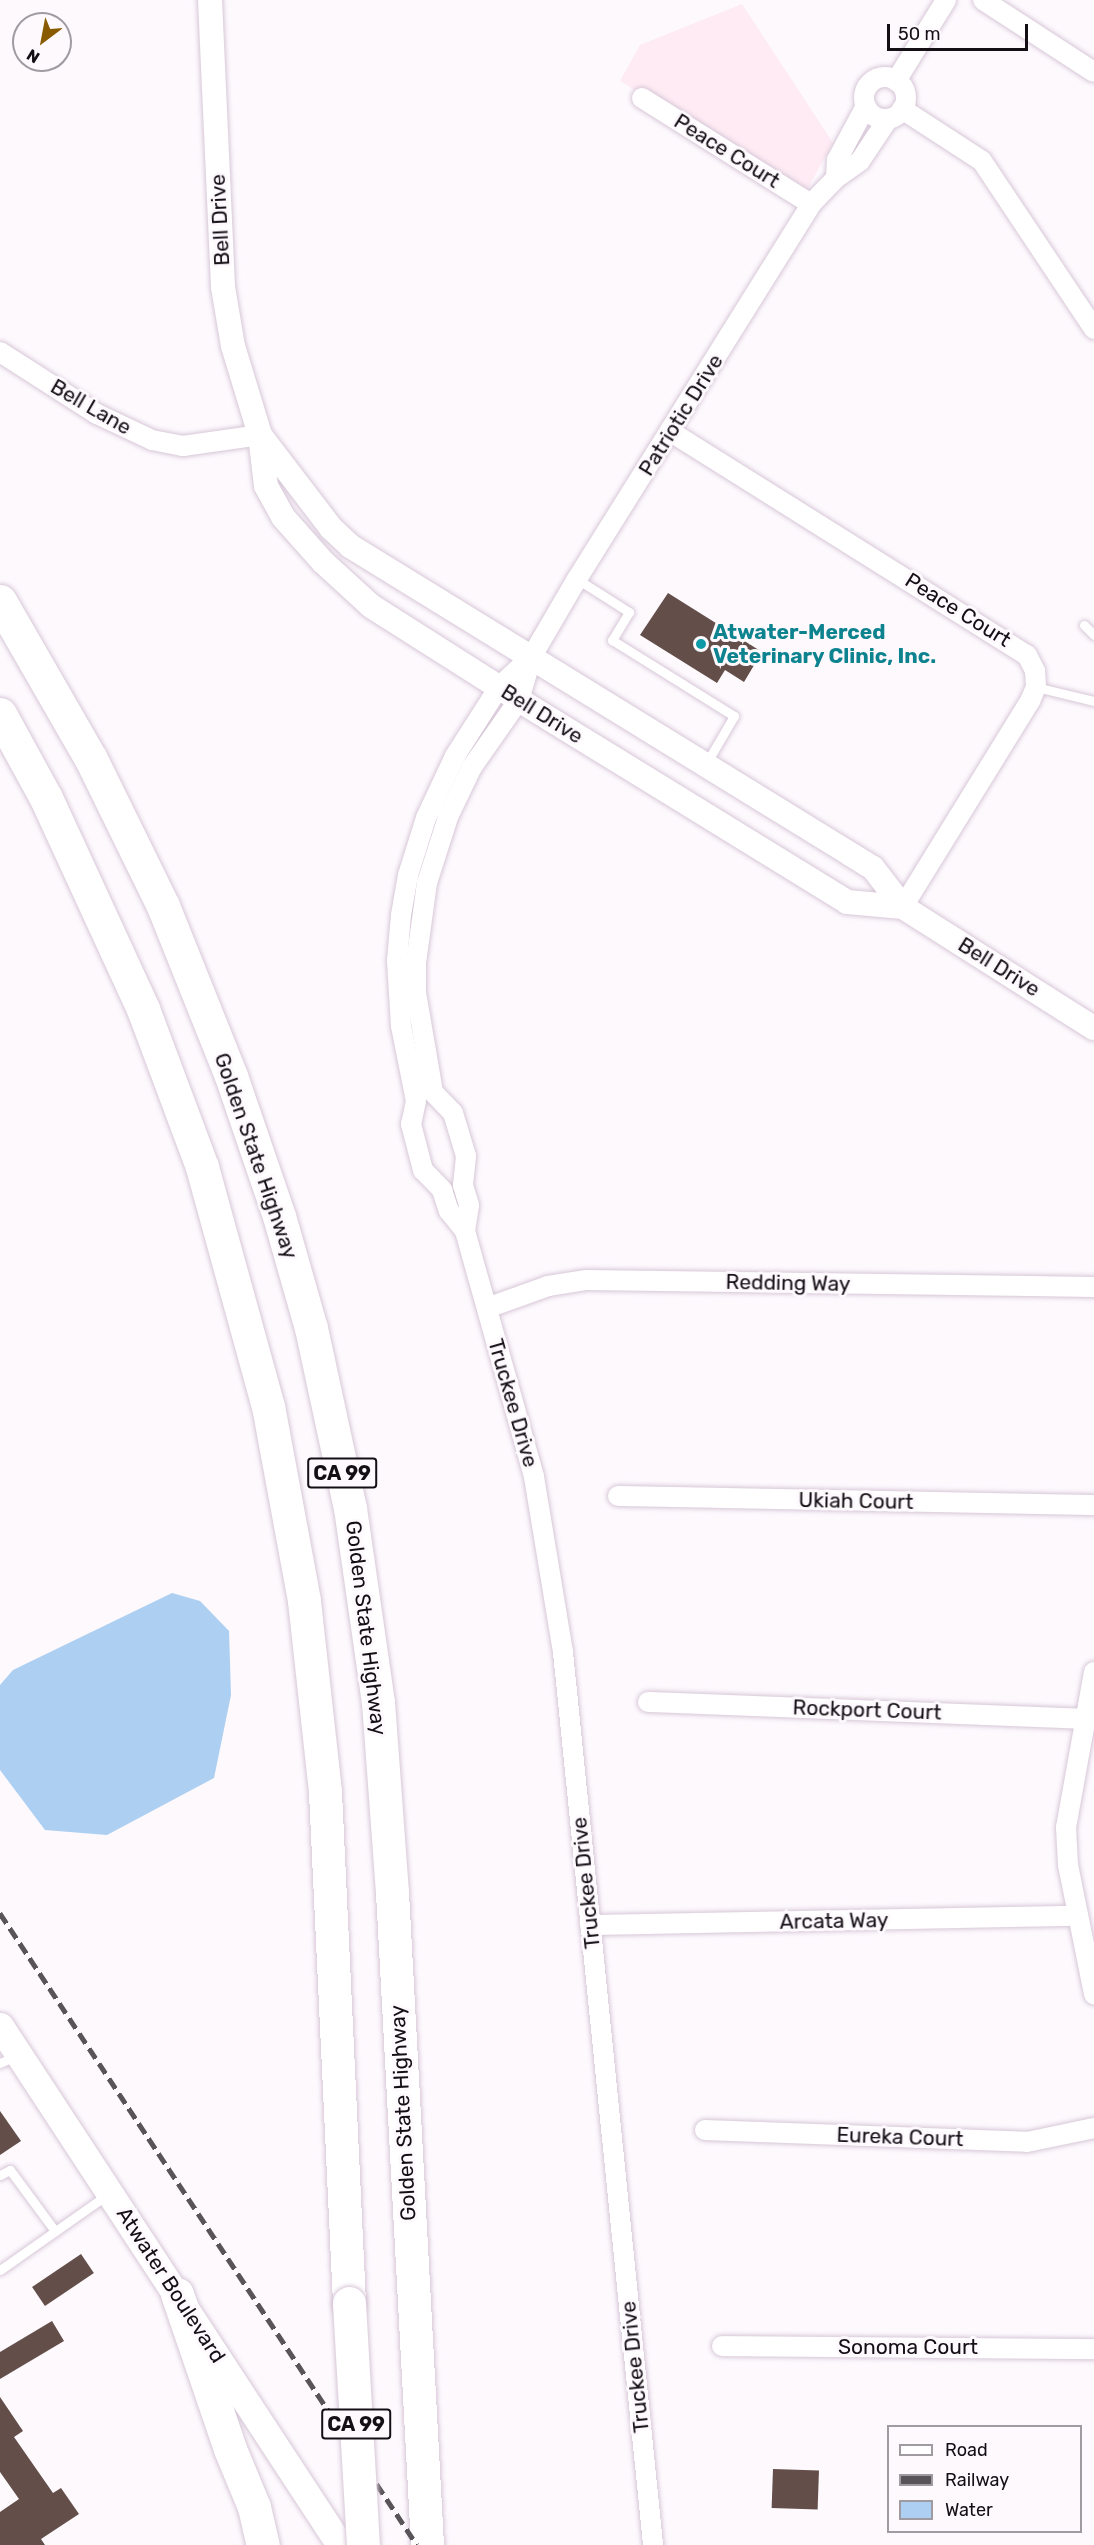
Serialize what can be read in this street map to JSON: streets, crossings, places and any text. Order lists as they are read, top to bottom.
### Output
{
  "streets": {
    "highway": ["Golden State Highway", "CA 99"],
    "main road": ["Atwater Boulevard"],
    "street": [
      "Peace Court",
      "Bell Drive",
      "Bell Lane",
      "Patriotic Drive",
      "Redding Way",
      "Truckee Drive",
      "Ukiah Court",
      "Rockport Court",
      "Arcata Way",
      "Eureka Court",
      "Sonoma Court"
    ]
  },
  "crossings": [
    ["Peace Court", "Patriotic Drive"],
    ["Bell Drive", "Bell Lane"],
    ["Bell Drive", "Patriotic Drive"],
    ["Bell Drive", "Truckee Drive"],
    ["Patriotic Drive", "Truckee Drive"],
    ["Redding Way", "Truckee Drive"],
    ["Truckee Drive", "Arcata Way"]
  ],
  "places": ["Atwater-Merced Veterinary Clinic, Inc."],
  "legend": ["Road", "Railway", "Water"],
  "scale_bar": "50 m",
  "north": "bottom left"
}
